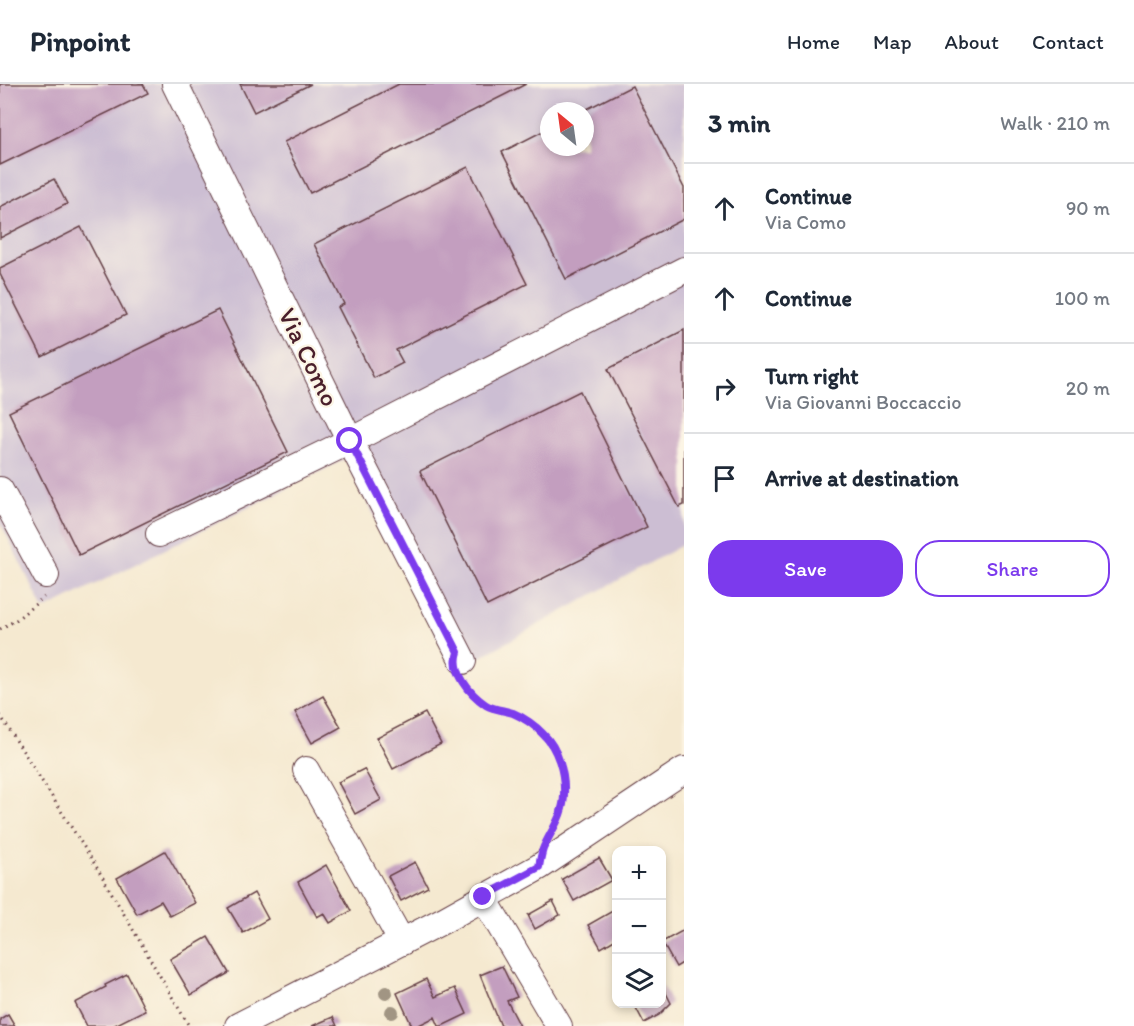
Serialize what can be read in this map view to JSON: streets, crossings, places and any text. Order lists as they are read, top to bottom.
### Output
{
  "streets": {
    "street": ["Via Como"]
  },
  "north": "top left",
  "page": {
    "header": "Pinpoint",
    "nav": [
      "Home",
      "Map",
      "About",
      "Contact"
    ],
    "heading": ["3 min", "Walk · 210 m"],
    "list": [
      ["Continue", "Via Como", "90 m"],
      ["Continue", "100 m"],
      ["Turn right", "Via Giovanni Boccaccio", "20 m"],
      "Arrive at destination"
    ],
    "buttons": ["Save", "Share"],
    "map_buttons": ["+", "−"]
  }
}
